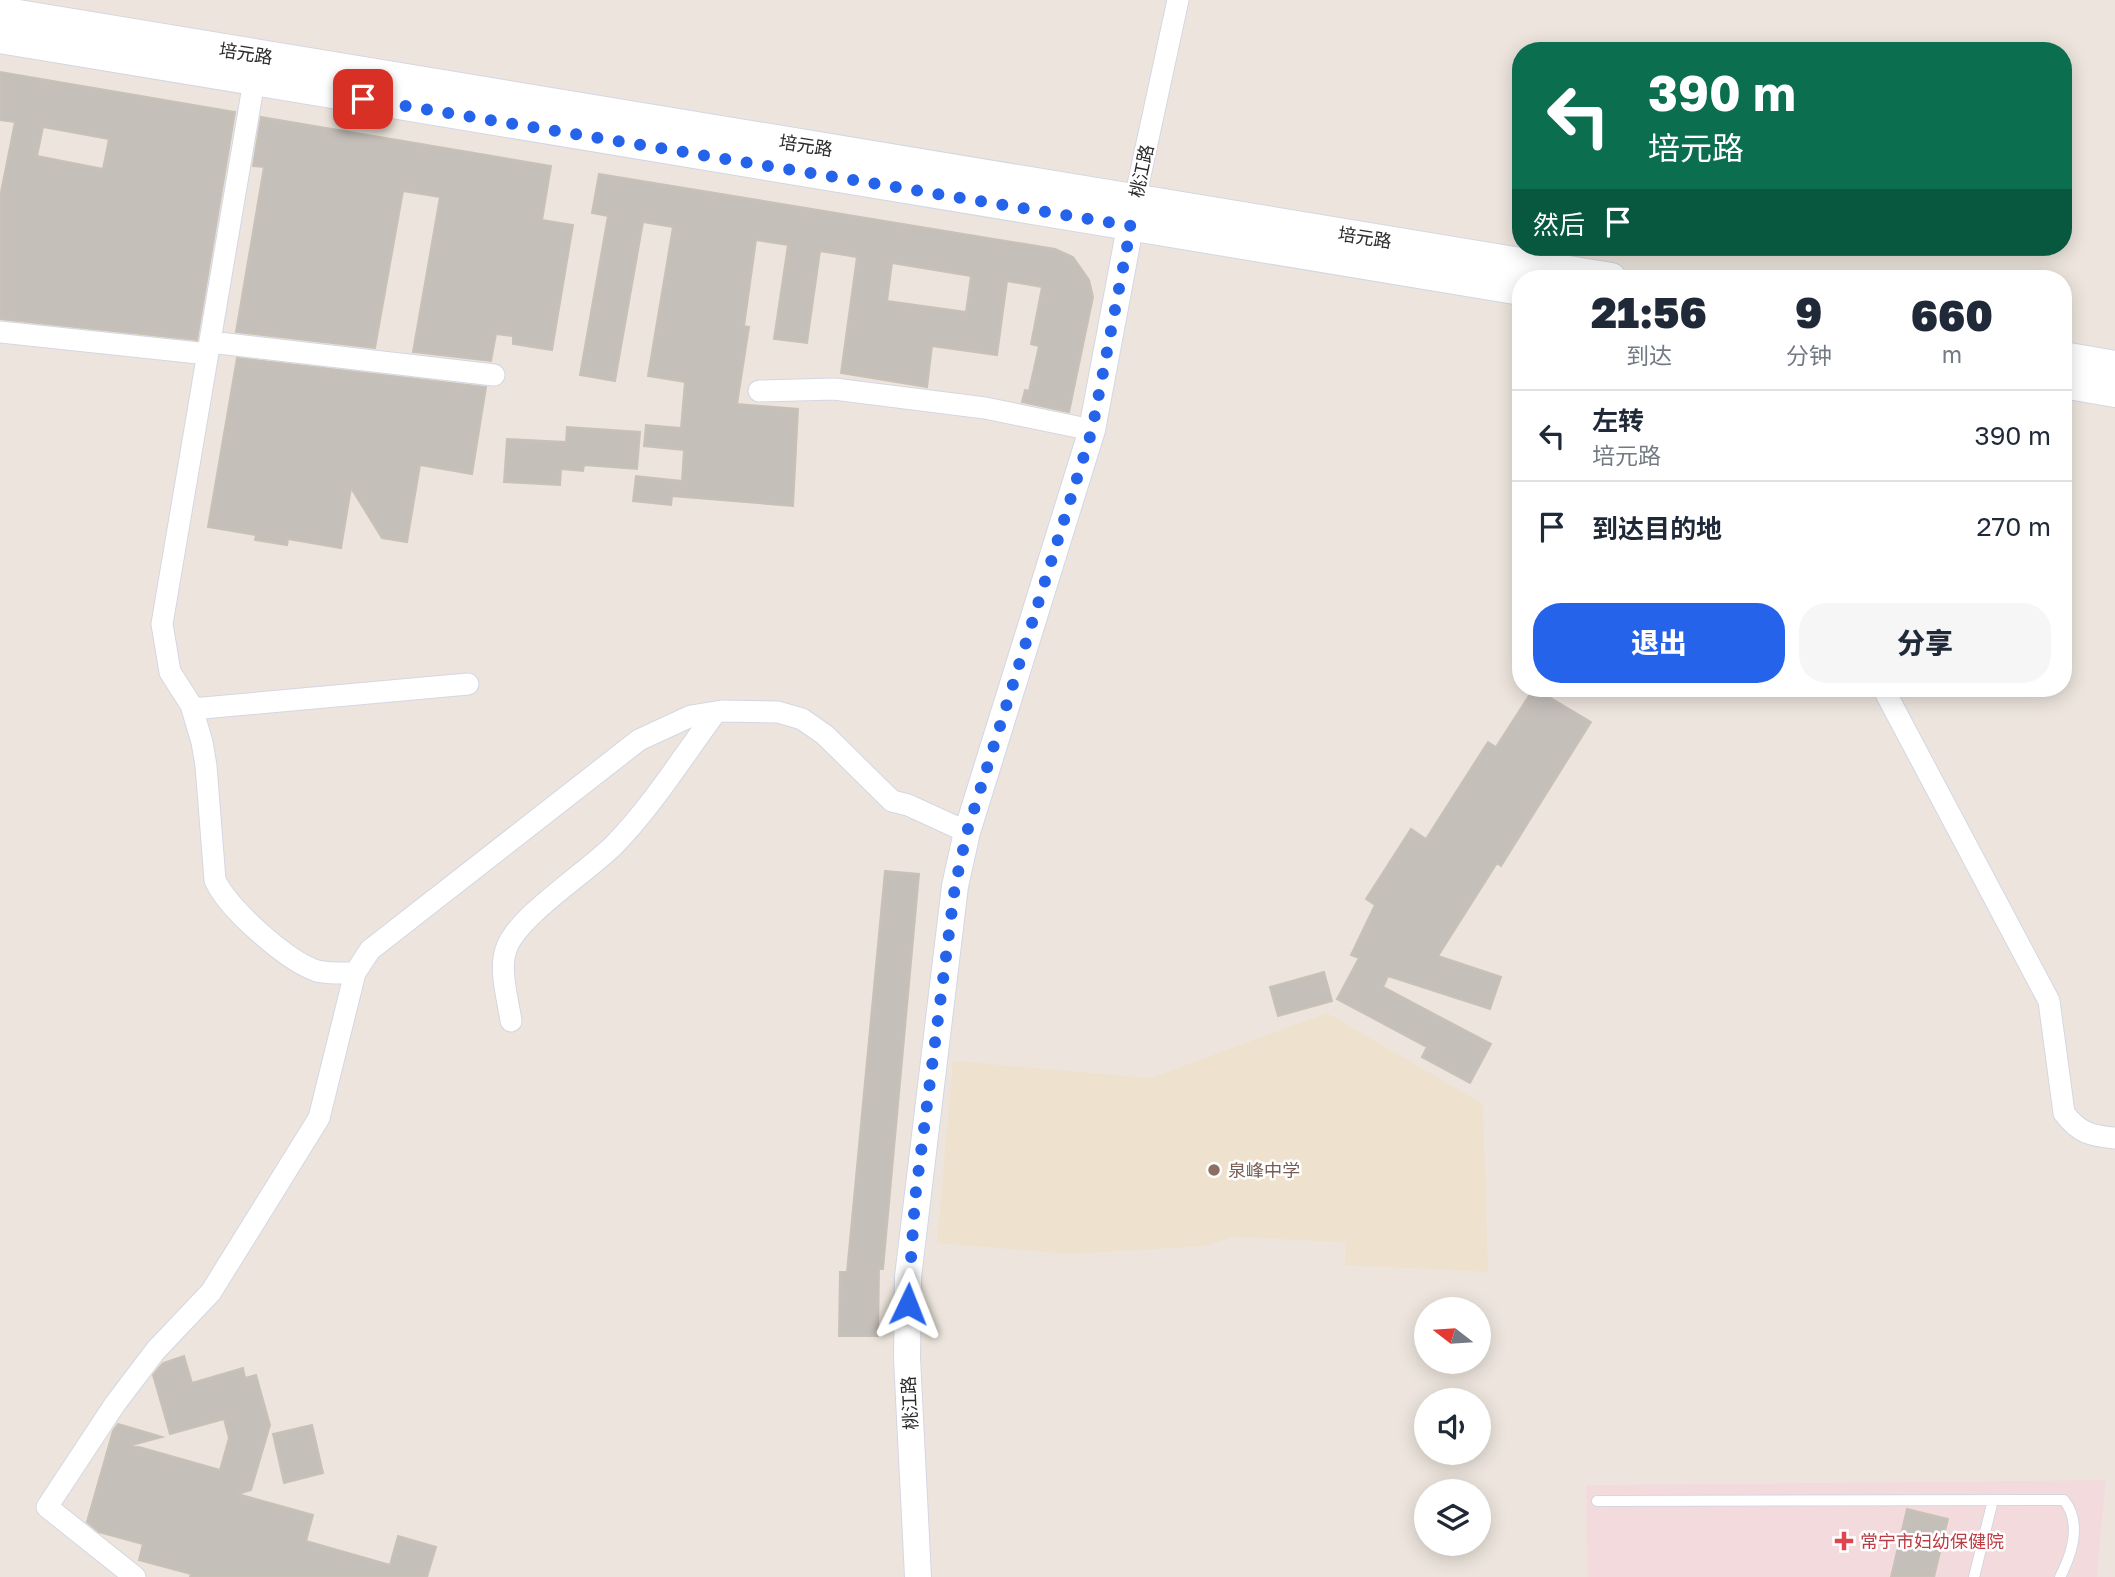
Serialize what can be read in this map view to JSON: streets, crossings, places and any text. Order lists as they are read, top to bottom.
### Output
{
  "streets": {
    "main road": ["培元路"],
    "street": ["桃江路"]
  },
  "crossings": [
    ["培元路", "桃江路"]
  ],
  "places": {
    "other": ["泉峰中学"],
    "health": ["常宁市妇幼保健院"]
  },
  "north": "left",
  "page": {
    "turn": ["390 m", "培元路"],
    "then": "然后",
    "eta": [
      "21:56",
      "到达",
      "9",
      "分钟",
      "660",
      "m"
    ],
    "list": [
      {
        "name": "左转",
        "note": "培元路",
        "value": "390 m"
      },
      {
        "name": "到达目的地",
        "value": "270 m"
      }
    ],
    "buttons": ["退出", "分享"]
  }
}
